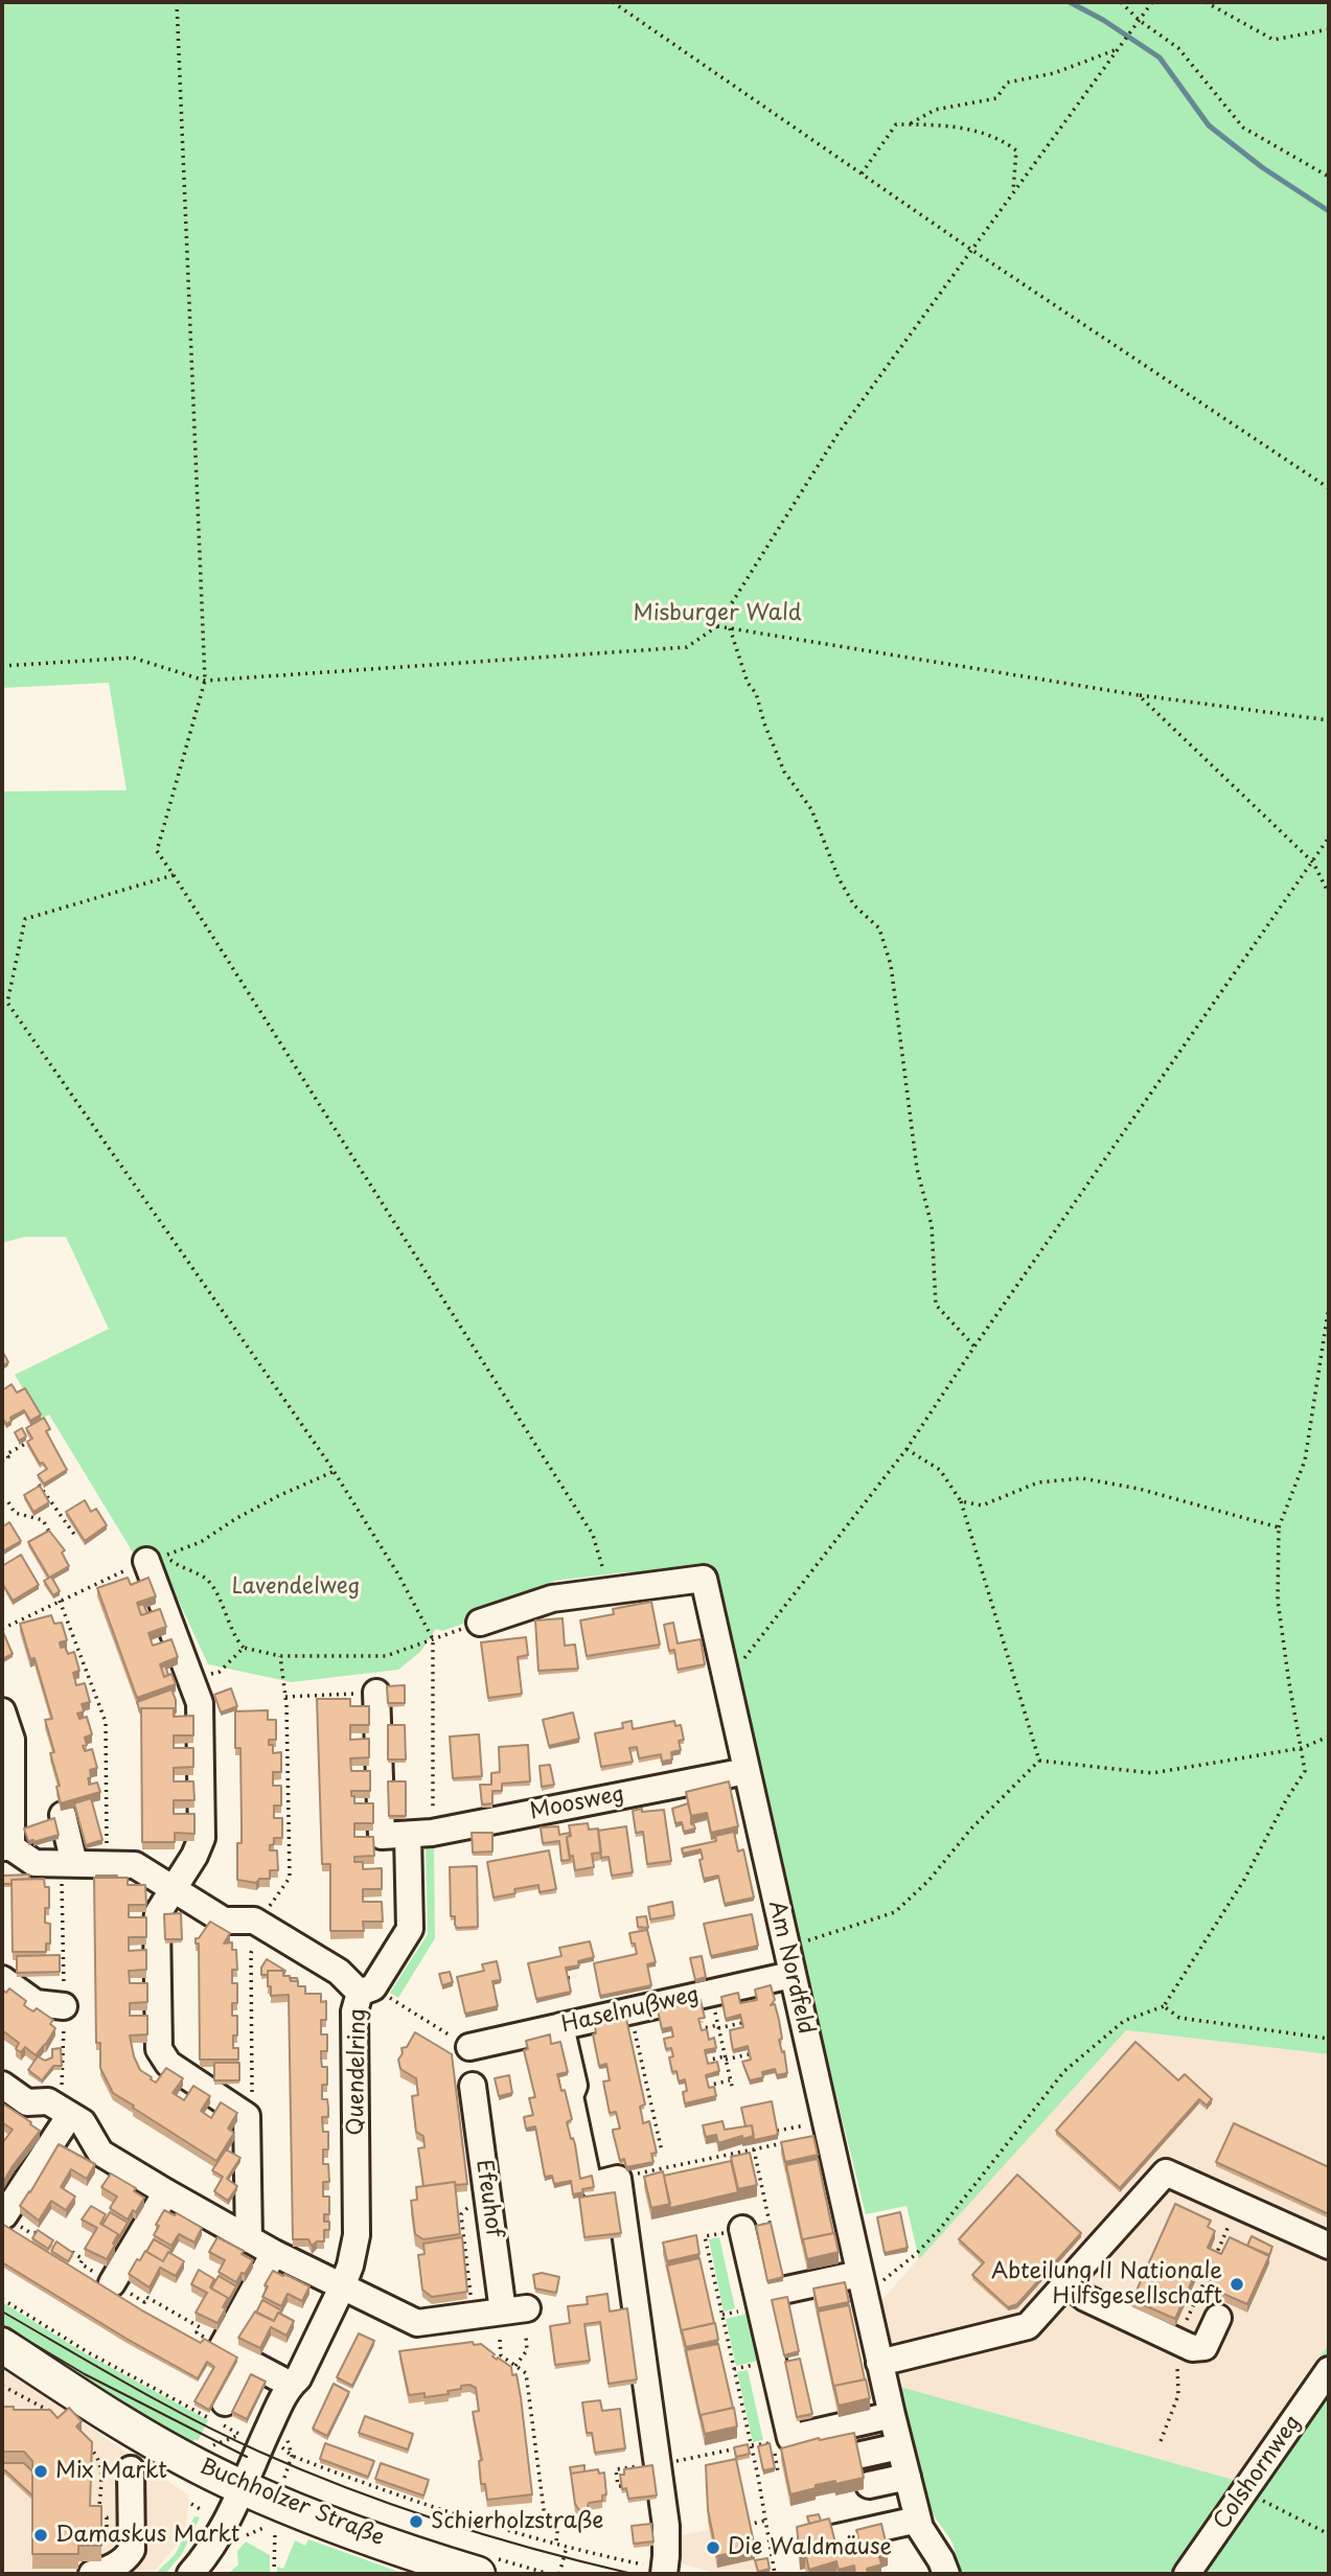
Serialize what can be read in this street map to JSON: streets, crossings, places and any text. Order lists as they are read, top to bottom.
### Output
{
  "streets": {
    "main road": ["Buchholzer Straße"],
    "street": [
      "Moosweg",
      "Am Nordfeld",
      "Haselnußweg",
      "Quendelring",
      "Efeuhof",
      "Colshornweg"
    ]
  },
  "crossings": [
    ["Moosweg", "Am Nordfeld"],
    ["Am Nordfeld", "Haselnußweg"],
    ["Quendelring", "Efeuhof"],
    ["Quendelring", "Buchholzer Straße"]
  ],
  "parks": ["Misburger Wald", "Lavendelweg"],
  "places": [
    "Abteilung II Nationale Hilfsgesellschaft",
    "Mix Markt",
    "Schierholzstraße",
    "Damaskus Markt",
    "Die Waldmäuse"
  ]
}
